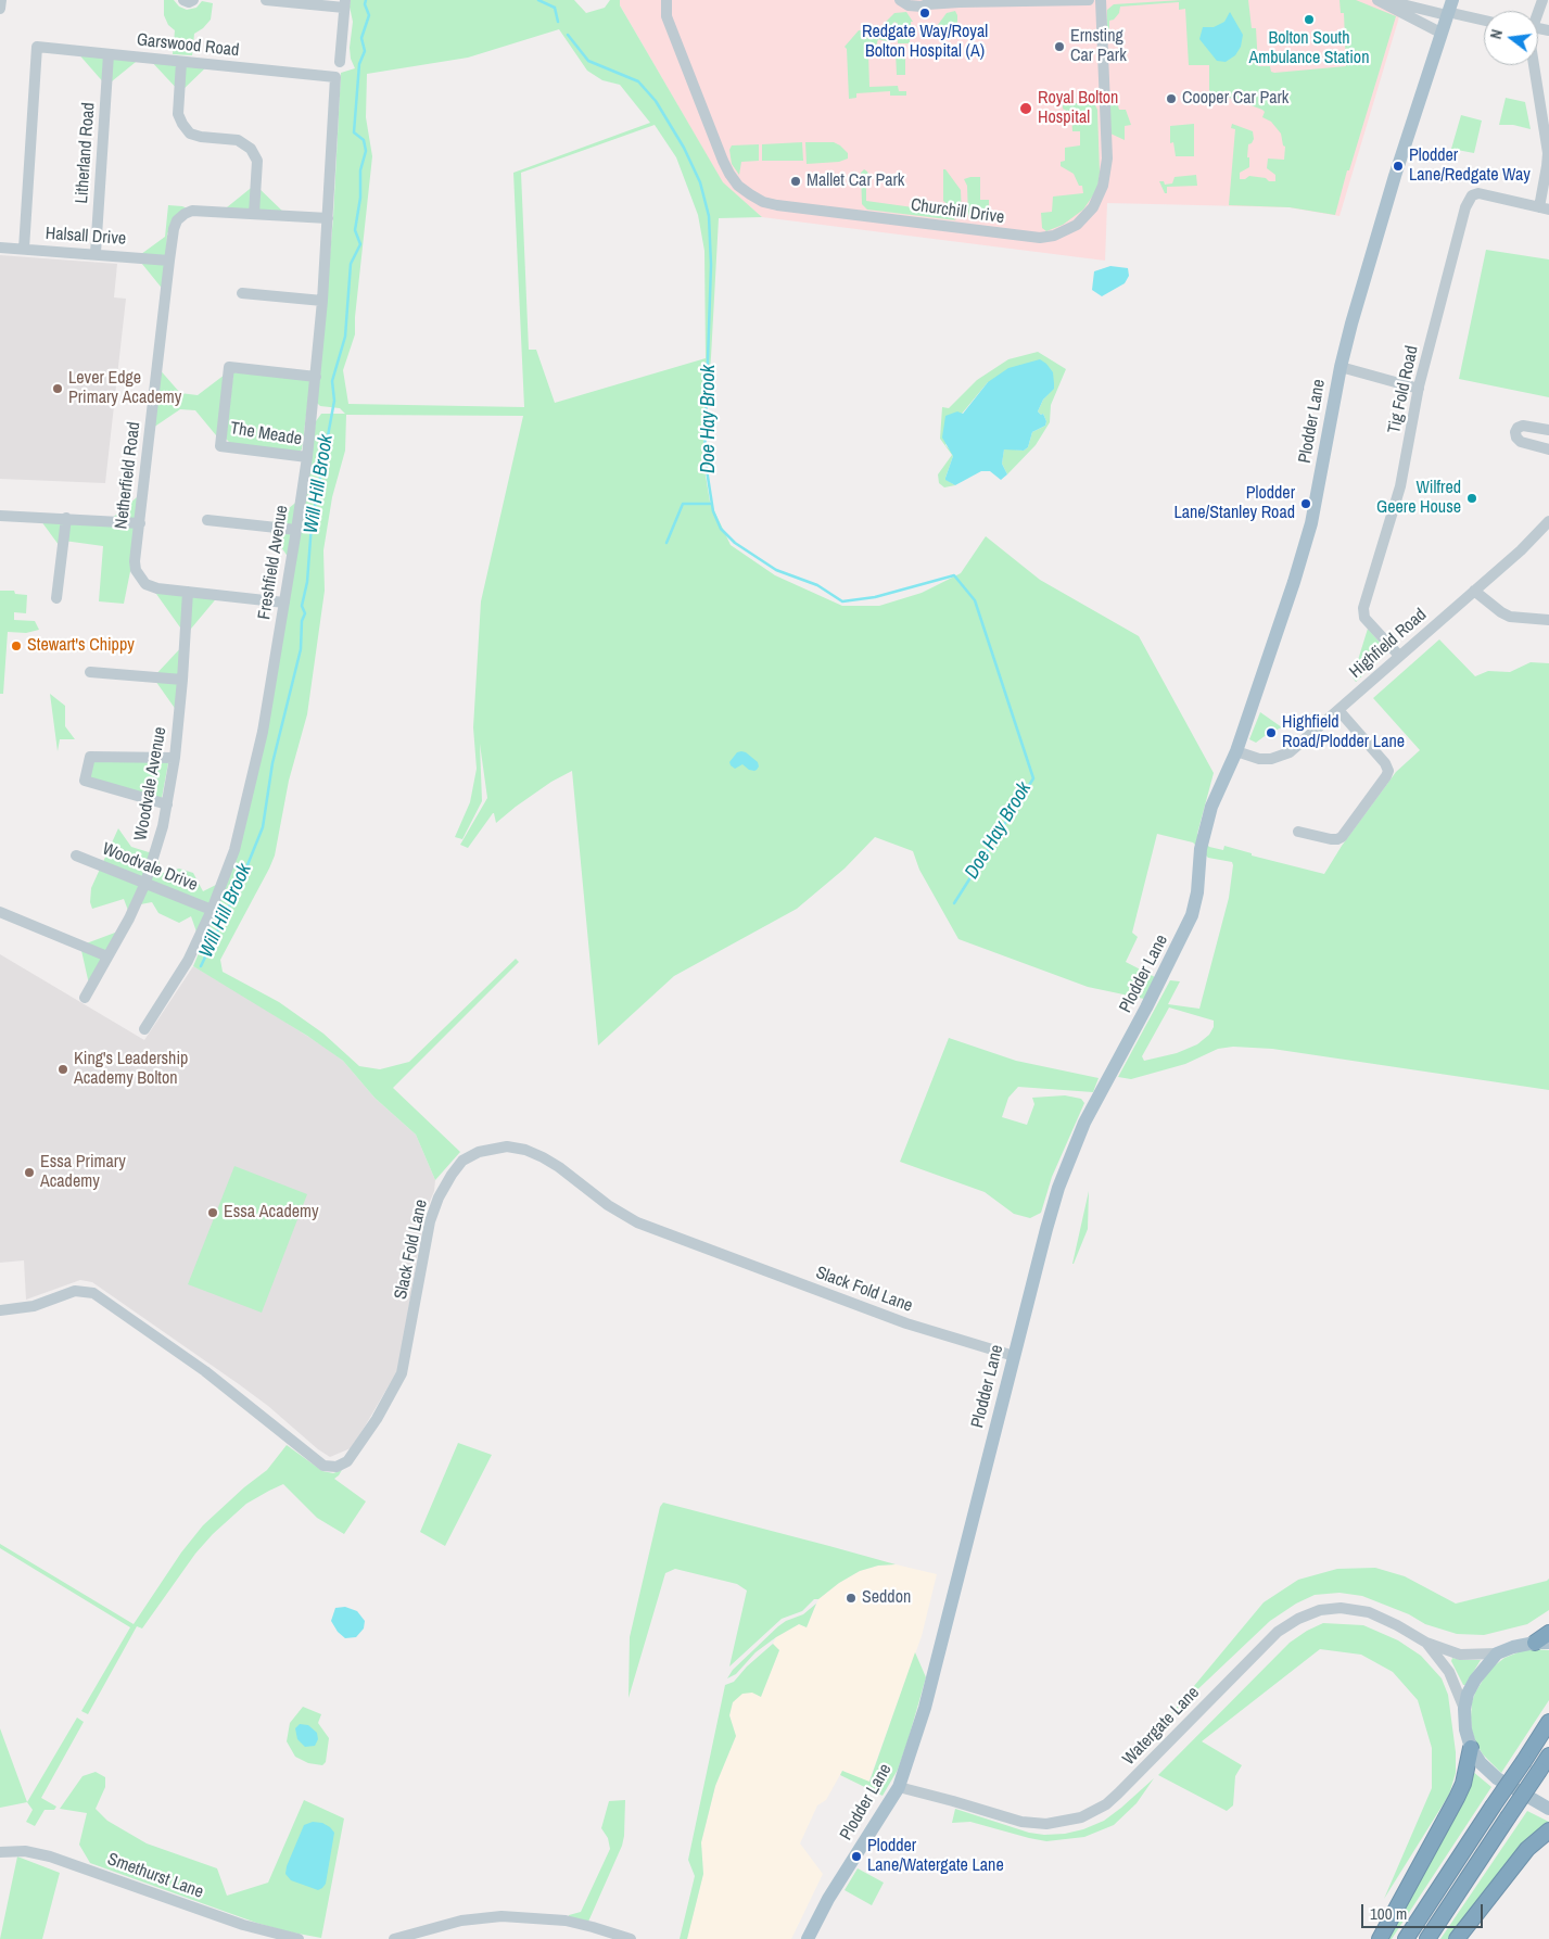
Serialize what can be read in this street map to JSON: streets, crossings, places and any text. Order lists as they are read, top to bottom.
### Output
{
  "streets": {
    "main road": ["Plodder Lane"],
    "street": [
      "Garswood Road",
      "Litherland Road",
      "Churchill Drive",
      "Halsall Drive",
      "Tig Fold Road",
      "The Meade",
      "Netherfield Road",
      "Freshfield Avenue",
      "Highfield Road",
      "Woodvale Avenue",
      "Woodvale Drive",
      "Slack Fold Lane",
      "Watergate Lane",
      "Smethurst Lane"
    ]
  },
  "crossings": [
    ["Garswood Road", "Litherland Road"],
    ["Garswood Road", "Halsall Drive"],
    ["Garswood Road", "Freshfield Avenue"],
    ["Litherland Road", "Halsall Drive"],
    ["Halsall Drive", "Netherfield Road"],
    ["Tig Fold Road", "Highfield Road"],
    ["Plodder Lane", "Highfield Road"],
    ["Plodder Lane", "Slack Fold Lane"],
    ["Plodder Lane", "Watergate Lane"],
    ["The Meade", "Freshfield Avenue"],
    ["Netherfield Road", "Freshfield Avenue"],
    ["Netherfield Road", "Woodvale Avenue"],
    ["Freshfield Avenue", "Woodvale Drive"],
    ["Woodvale Avenue", "Woodvale Drive"]
  ],
  "water": ["Doe Hay Brook", "Will Hill Brook"],
  "places": [
    "Redgate Way/Royal Bolton Hospital (A)",
    "Bolton South Ambulance Station",
    "Ernsting Car Park",
    "Cooper Car Park",
    "Royal Bolton Hospital",
    "Plodder Lane/Redgate Way",
    "Mallet Car Park",
    "Lever Edge Primary Academy",
    "Wilfred Geere House",
    "Plodder Lane/Stanley Road",
    "Stewart's Chippy",
    "Highfield Road/Plodder Lane",
    "King's Leadership Academy Bolton",
    "Essa Primary Academy",
    "Essa Academy",
    "Seddon",
    "Plodder Lane/Watergate Lane"
  ],
  "scale_bar": "100 m",
  "north": "left"
}
